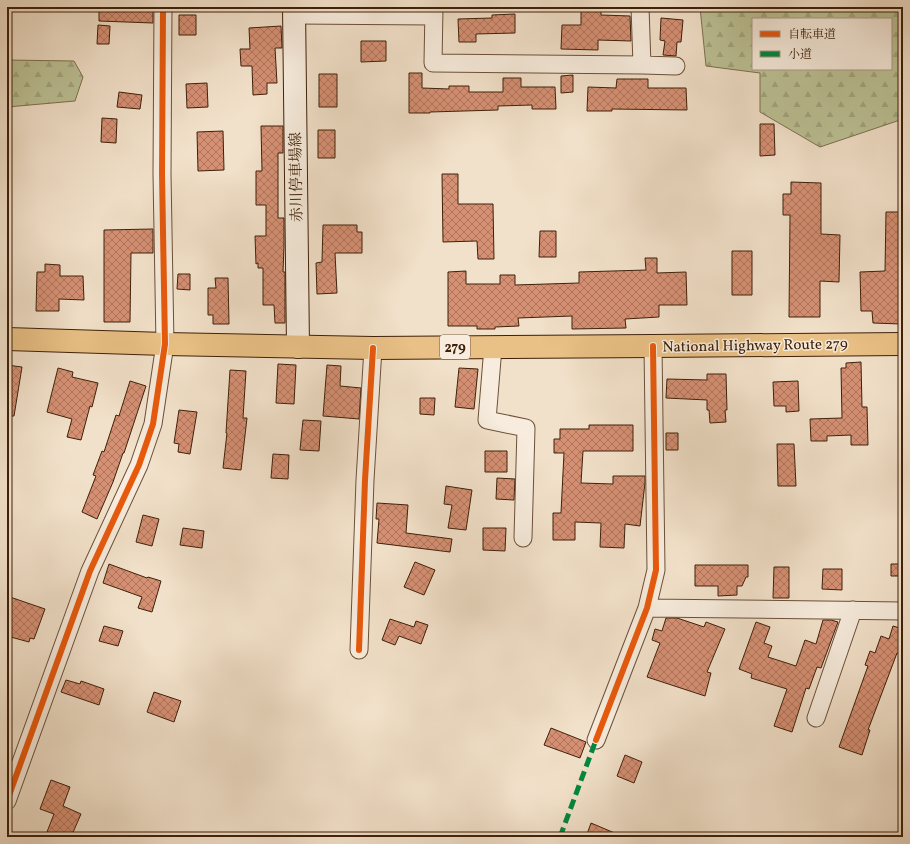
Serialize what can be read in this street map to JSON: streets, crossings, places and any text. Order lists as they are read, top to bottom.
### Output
{
  "streets": {
    "highway": ["National Highway Route 279", "279"],
    "main road": ["赤川停車場線"]
  },
  "crossings": [
    ["赤川停車場線", "National Highway Route 279"]
  ],
  "legend": ["自転車道", "小道"]
}
